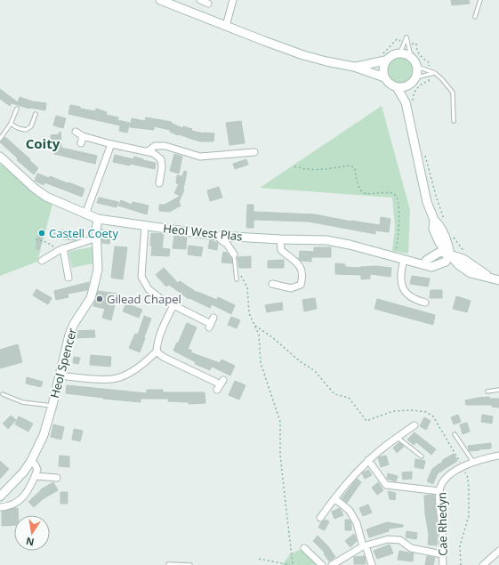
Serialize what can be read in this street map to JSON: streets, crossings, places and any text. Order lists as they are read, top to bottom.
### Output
{
  "streets": {
    "street": ["Heol West Plas", "Heol Spencer", "Cae Rhedyn"]
  },
  "crossings": [
    ["Heol West Plas", "Heol Spencer"]
  ],
  "districts": ["Coity"],
  "places": ["Castell Coety", "Gilead Chapel"],
  "north": "bottom"
}
